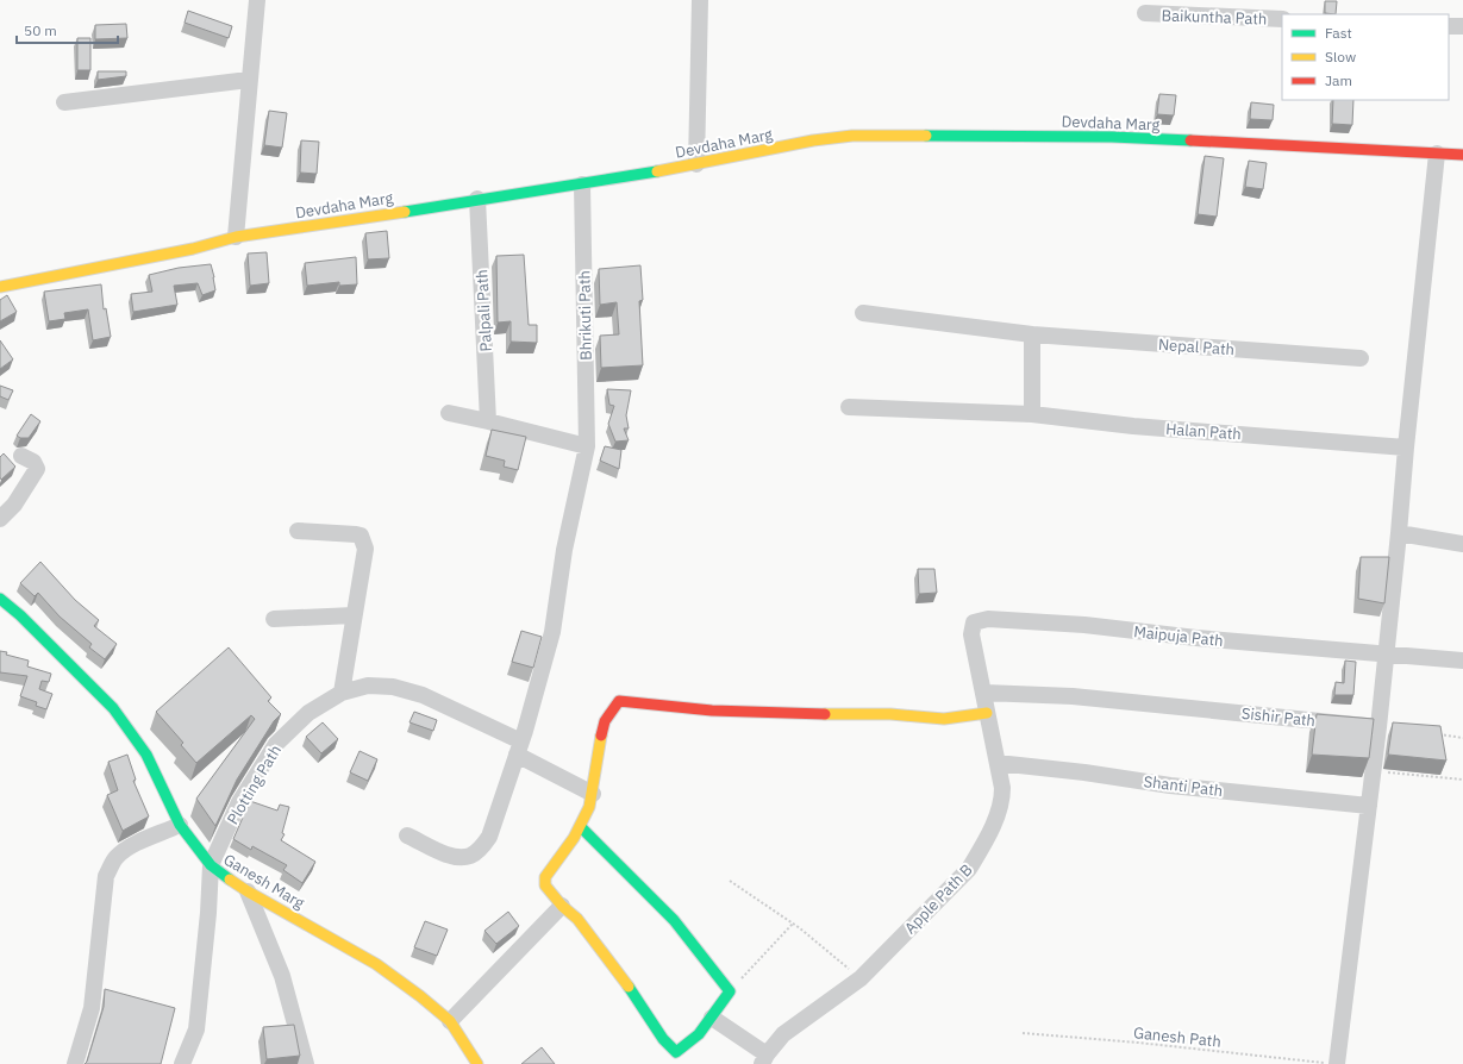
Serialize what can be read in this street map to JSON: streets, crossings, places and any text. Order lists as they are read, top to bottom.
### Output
{
  "streets": {
    "street": [
      "Baikuntha Path",
      "Devdaha Marg",
      "Palpali Path",
      "Bhrikuti Path",
      "Nepal Path",
      "Halan Path",
      "Maipuja Path",
      "Sishir Path",
      "Plotting Path",
      "Shanti Path",
      "Ganesh Marg",
      "Apple Path B"
    ],
    "path": ["Ganesh Path"]
  },
  "crossings": [
    ["Devdaha Marg", "Palpali Path"],
    ["Devdaha Marg", "Bhrikuti Path"],
    ["Bhrikuti Path", "Plotting Path"],
    ["Maipuja Path", "Apple Path B"],
    ["Sishir Path", "Apple Path B"],
    ["Plotting Path", "Ganesh Marg"],
    ["Shanti Path", "Apple Path B"]
  ],
  "legend": ["Fast", "Slow", "Jam"],
  "scale_bar": "50 m"
}
